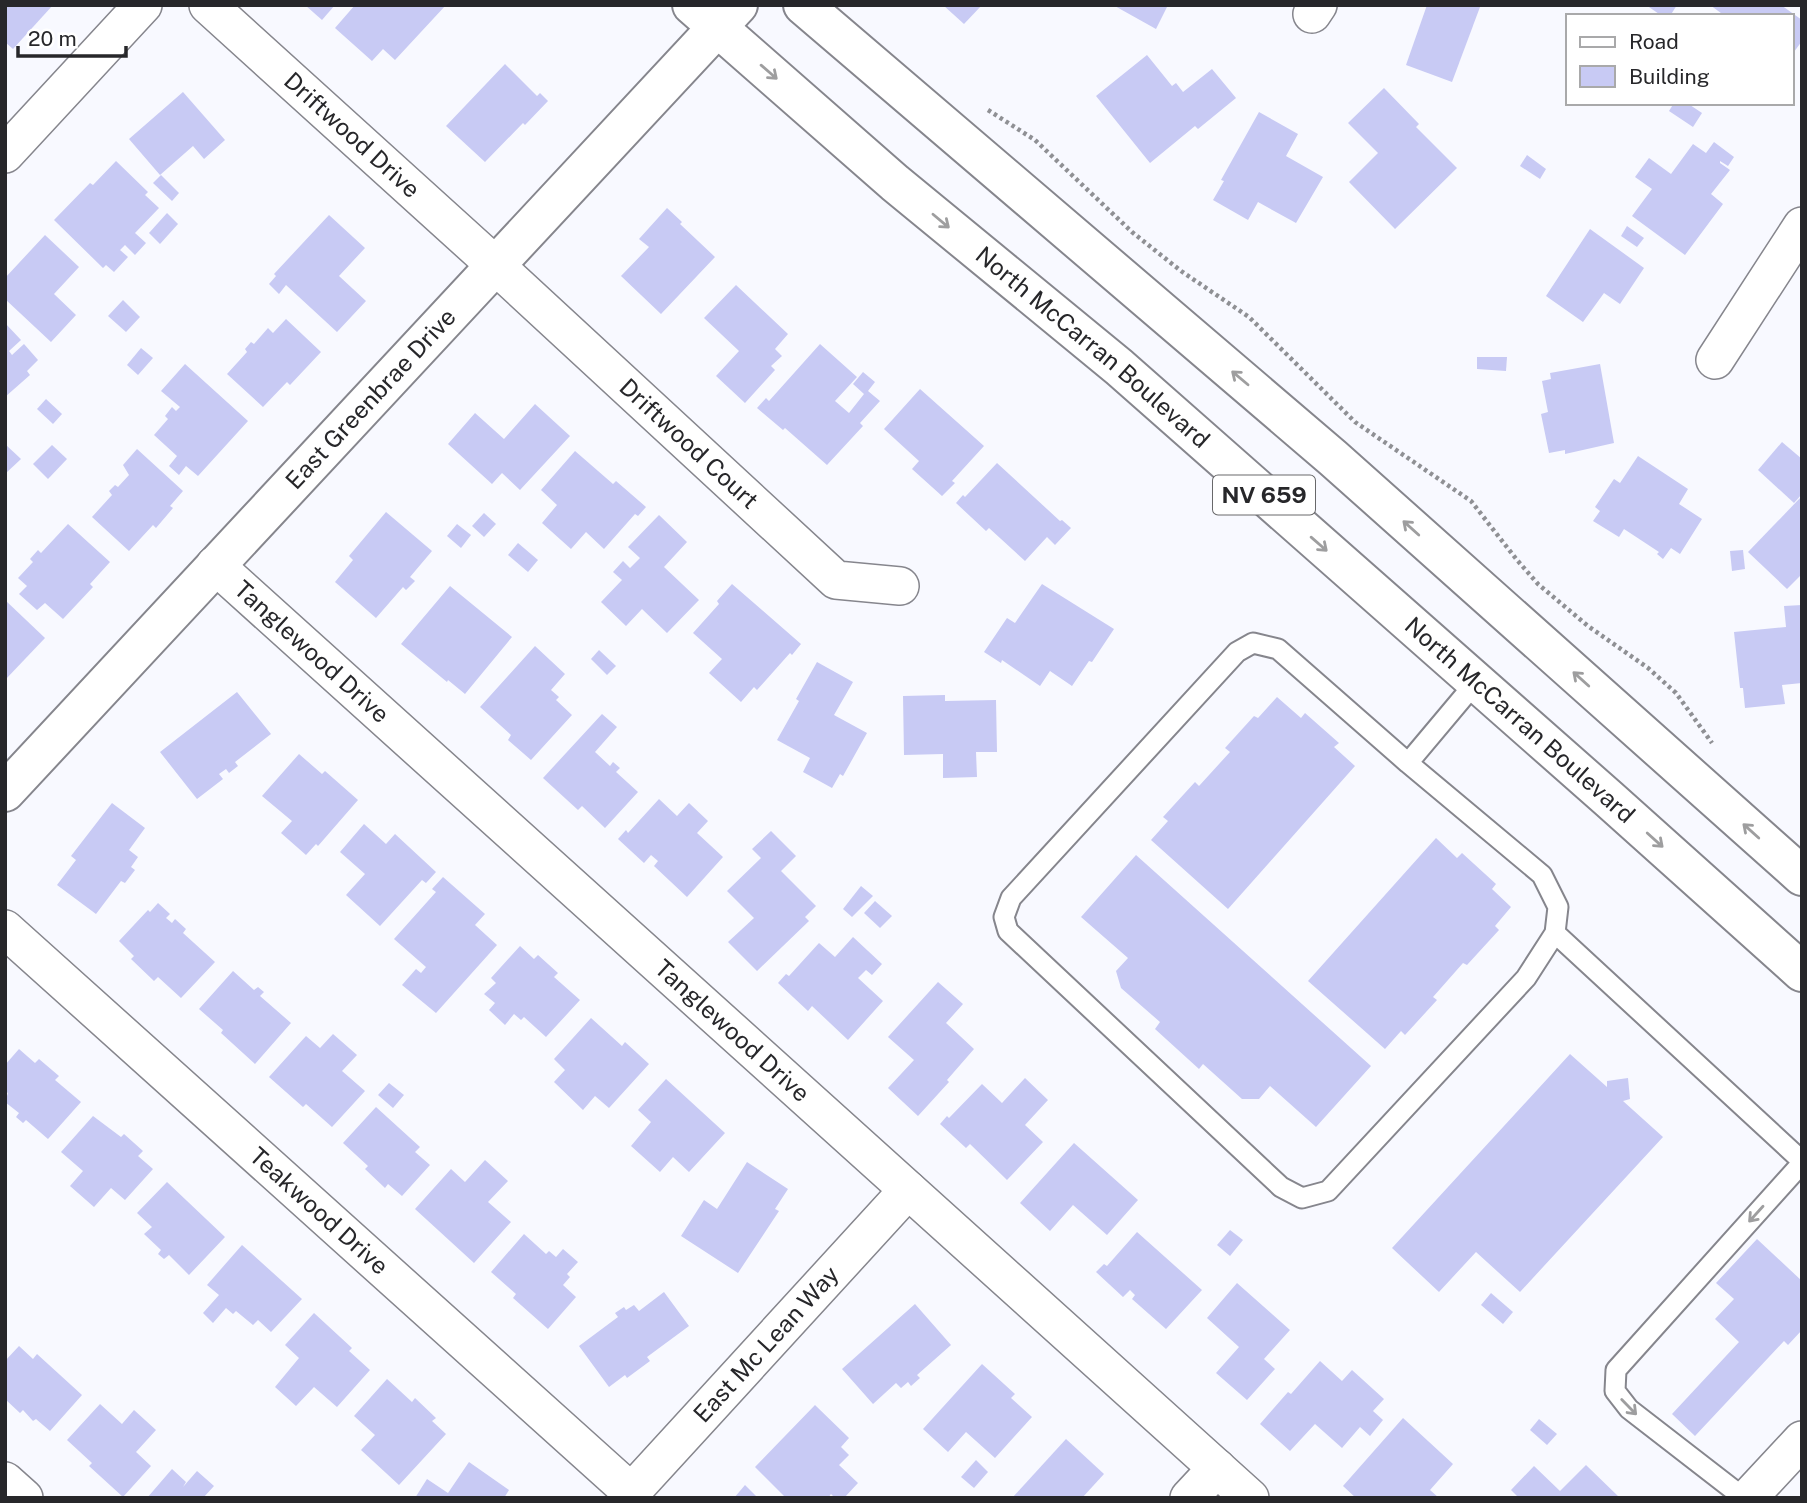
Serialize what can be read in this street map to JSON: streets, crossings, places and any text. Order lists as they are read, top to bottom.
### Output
{
  "streets": {
    "main road": ["North McCarran Boulevard", "East Greenbrae Drive", "NV 659"],
    "street": [
      "Driftwood Drive",
      "Driftwood Court",
      "Tanglewood Drive",
      "Teakwood Drive",
      "East Mc Lean Way"
    ]
  },
  "crossings": [
    ["Driftwood Drive", "East Greenbrae Drive"],
    ["Driftwood Drive", "Driftwood Court"],
    ["North McCarran Boulevard", "East Greenbrae Drive"],
    ["East Greenbrae Drive", "Driftwood Court"],
    ["East Greenbrae Drive", "Tanglewood Drive"],
    ["Tanglewood Drive", "East Mc Lean Way"],
    ["Teakwood Drive", "East Mc Lean Way"]
  ],
  "legend": ["Road", "Building"],
  "scale_bar": "20 m"
}
